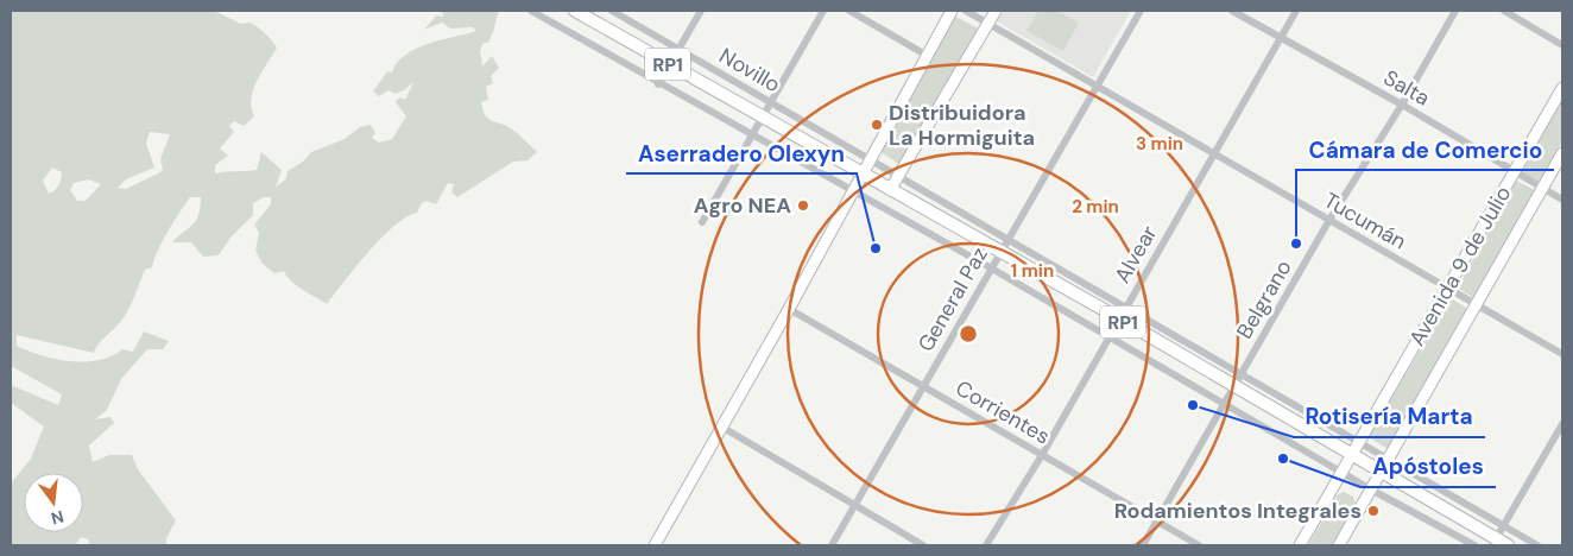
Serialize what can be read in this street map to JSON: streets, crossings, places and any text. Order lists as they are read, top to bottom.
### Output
{
  "streets": {
    "main road": ["RP1", "Avenida 9 de Julio"],
    "street": [
      "Novillo",
      "Salta",
      "Tucumán",
      "Alvear",
      "General Paz",
      "Belgrano",
      "Corrientes"
    ]
  },
  "crossings": [
    ["RP1", "Novillo"],
    ["RP1", "Alvear"],
    ["RP1", "Avenida 9 de Julio"],
    ["RP1", "General Paz"],
    ["RP1", "Belgrano"],
    ["Novillo", "Alvear"],
    ["Novillo", "Avenida 9 de Julio"],
    ["Novillo", "General Paz"],
    ["Novillo", "Belgrano"],
    ["Salta", "Alvear"],
    ["Salta", "Avenida 9 de Julio"],
    ["Salta", "Belgrano"],
    ["Tucumán", "Alvear"],
    ["Tucumán", "Avenida 9 de Julio"],
    ["Tucumán", "General Paz"],
    ["Tucumán", "Belgrano"],
    ["Alvear", "Corrientes"],
    ["General Paz", "Corrientes"],
    ["Belgrano", "Corrientes"]
  ],
  "places": [
    "Distribuidora La Hormiguita",
    "Agro NEA",
    "Cámara de Comercio",
    "Aserradero Olexyn",
    "Rotisería Marta",
    "Apóstoles",
    "Rodamientos Integrales"
  ],
  "north": "bottom",
  "rings": ["3 min", "2 min", "1 min"]
}
